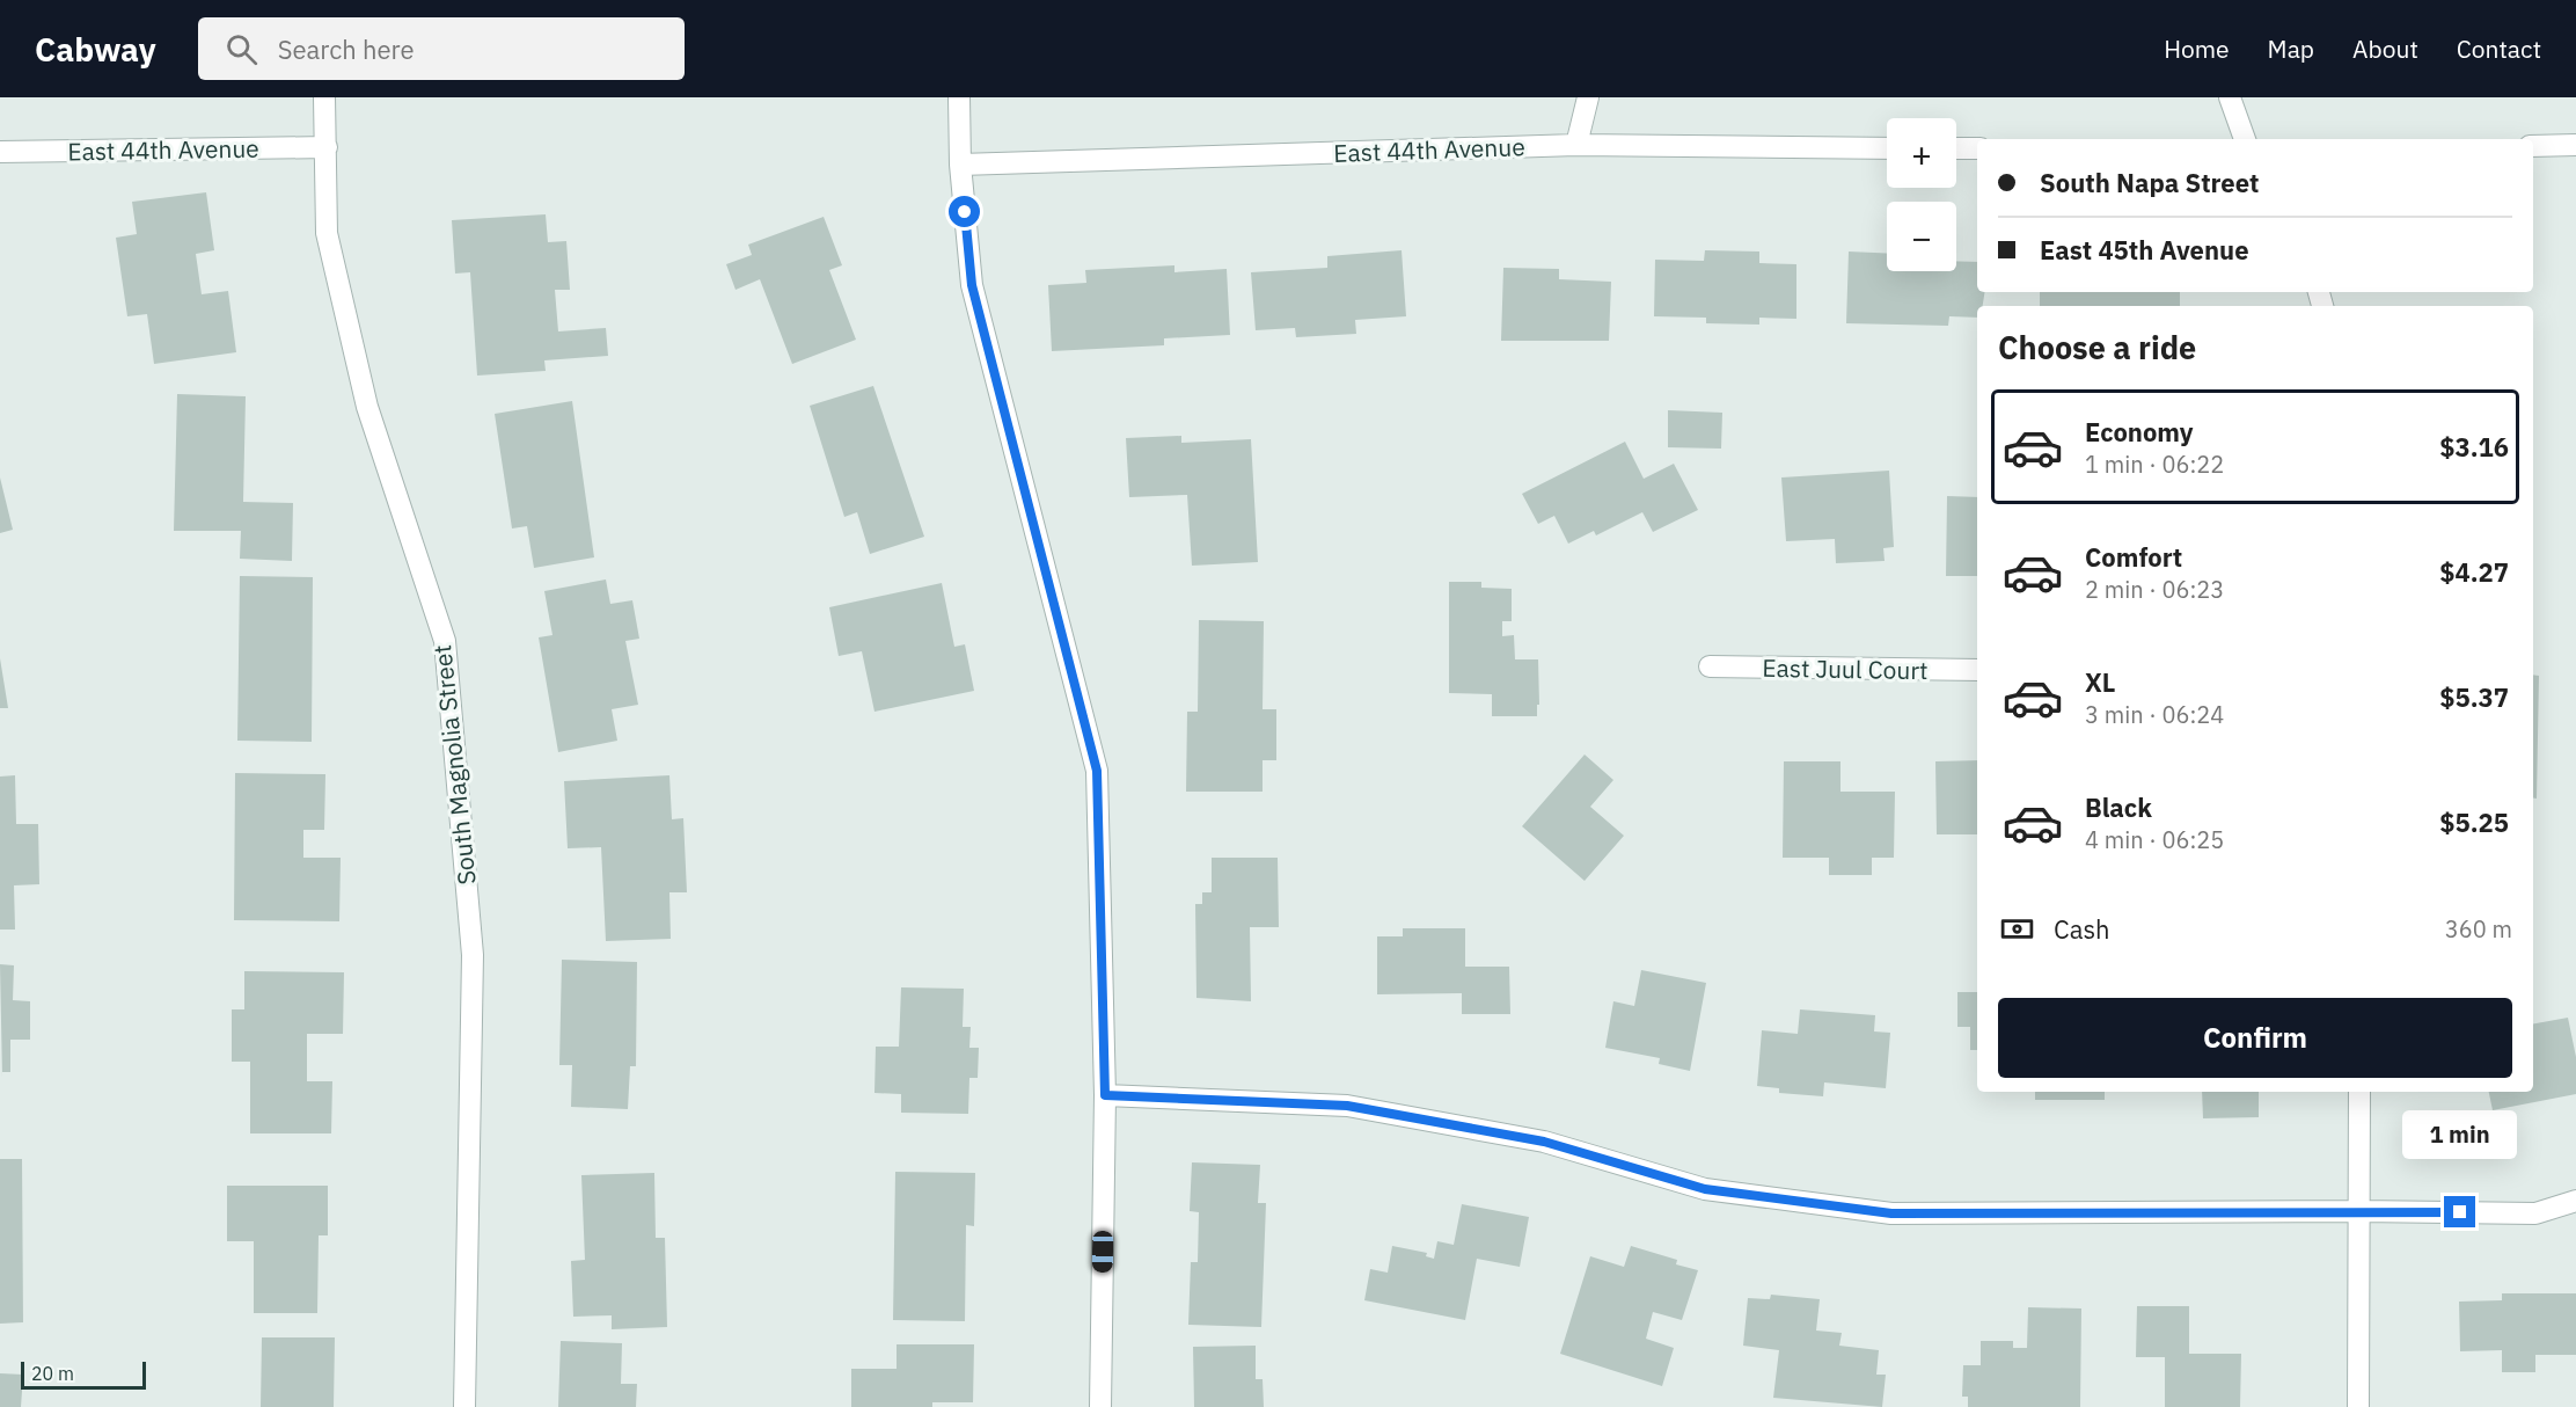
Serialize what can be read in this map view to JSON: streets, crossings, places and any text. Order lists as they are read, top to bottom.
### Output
{
  "streets": {
    "street": ["East 44th Avenue", "East Juul Court", "South Magnolia Street"]
  },
  "crossings": [
    ["East 44th Avenue", "South Magnolia Street"]
  ],
  "scale_bar": "20 m",
  "page": {
    "header": "Cabway",
    "search": "Search here",
    "nav": [
      "Home",
      "Map",
      "About",
      "Contact"
    ],
    "map_buttons": ["+", "−"],
    "banner": ["South Napa Street", "East 45th Avenue"],
    "heading": "Choose a ride",
    "list": [
      {
        "name": "Economy",
        "note": "1 min · 06:22",
        "value": "$3.16"
      },
      {
        "name": "Comfort",
        "note": "2 min · 06:23",
        "value": "$4.27"
      },
      {
        "name": "XL",
        "note": "3 min · 06:24",
        "value": "$5.37"
      },
      {
        "name": "Black",
        "note": "4 min · 06:25",
        "value": "$5.25"
      }
    ],
    "pay": ["Cash", "360 m"],
    "buttons": "Confirm",
    "bubble": "1 min",
    "scale": "20 m"
  }
}
